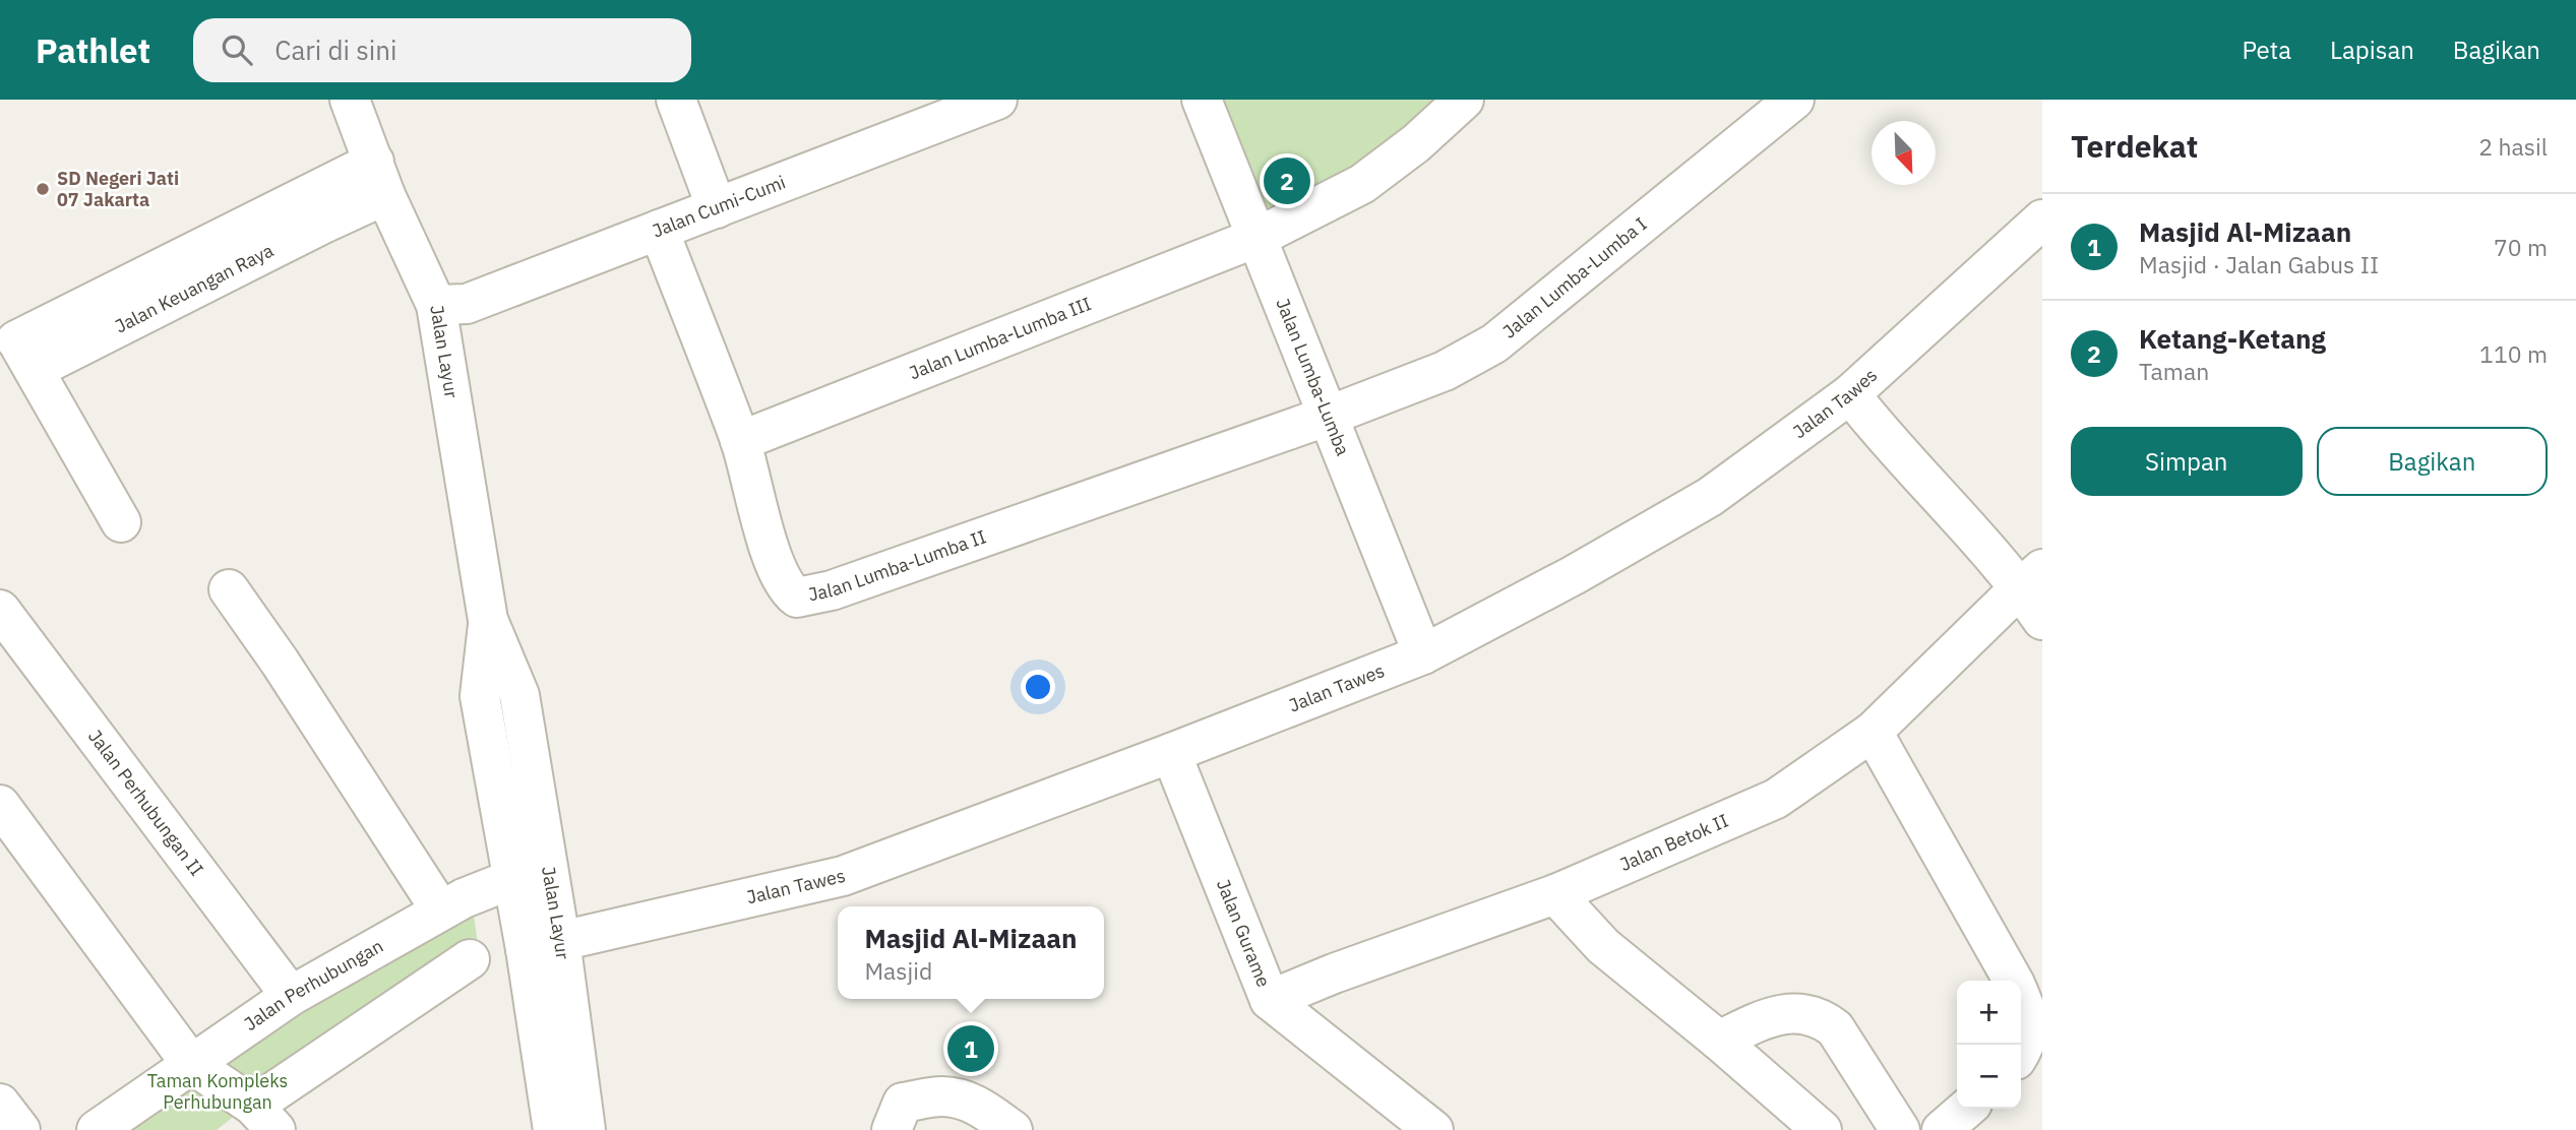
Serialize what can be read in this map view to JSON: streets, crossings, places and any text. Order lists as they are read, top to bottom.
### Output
{
  "streets": {
    "street": [
      "Jalan Cumi-Cumi",
      "Jalan Lumba-Lumba I",
      "Jalan Keuangan Raya",
      "Jalan Lumba-Lumba III",
      "Jalan Layur",
      "Jalan Lumba-Lumba",
      "Jalan Tawes",
      "Jalan Lumba-Lumba II",
      "Jalan Perhubungan II",
      "Jalan Betok II",
      "Jalan Gurame",
      "Jalan Perhubungan"
    ]
  },
  "crossings": [
    ["Jalan Cumi-Cumi", "Jalan Layur"],
    ["Jalan Cumi-Cumi", "Jalan Lumba-Lumba II"],
    ["Jalan Lumba-Lumba I", "Jalan Lumba-Lumba"],
    ["Jalan Lumba-Lumba I", "Jalan Lumba-Lumba II"],
    ["Jalan Keuangan Raya", "Jalan Layur"],
    ["Jalan Lumba-Lumba III", "Jalan Lumba-Lumba"],
    ["Jalan Lumba-Lumba III", "Jalan Lumba-Lumba II"],
    ["Jalan Layur", "Jalan Tawes"],
    ["Jalan Layur", "Jalan Perhubungan"],
    ["Jalan Lumba-Lumba", "Jalan Tawes"],
    ["Jalan Lumba-Lumba", "Jalan Lumba-Lumba II"],
    ["Jalan Tawes", "Jalan Gurame"],
    ["Jalan Perhubungan II", "Jalan Perhubungan"],
    ["Jalan Betok II", "Jalan Gurame"]
  ],
  "parks": ["Taman Kompleks Perhubungan"],
  "places": ["SD Negeri Jati 07 Jakarta"],
  "north": "bottom right",
  "page": {
    "header": "Pathlet",
    "search": "Cari di sini",
    "nav": ["Peta", "Lapisan", "Bagikan"],
    "heading": ["Terdekat", "2 hasil"],
    "pins": ["2", "1"],
    "list": [
      {
        "mark": "1",
        "name": "Masjid Al-Mizaan",
        "note": "Masjid · Jalan Gabus II",
        "value": "70 m"
      },
      {
        "mark": "2",
        "name": "Ketang-Ketang",
        "note": "Taman",
        "value": "110 m"
      }
    ],
    "buttons": ["Simpan", "Bagikan"],
    "popup": ["Masjid Al-Mizaan", "Masjid"],
    "map_buttons": ["+", "−"]
  }
}
